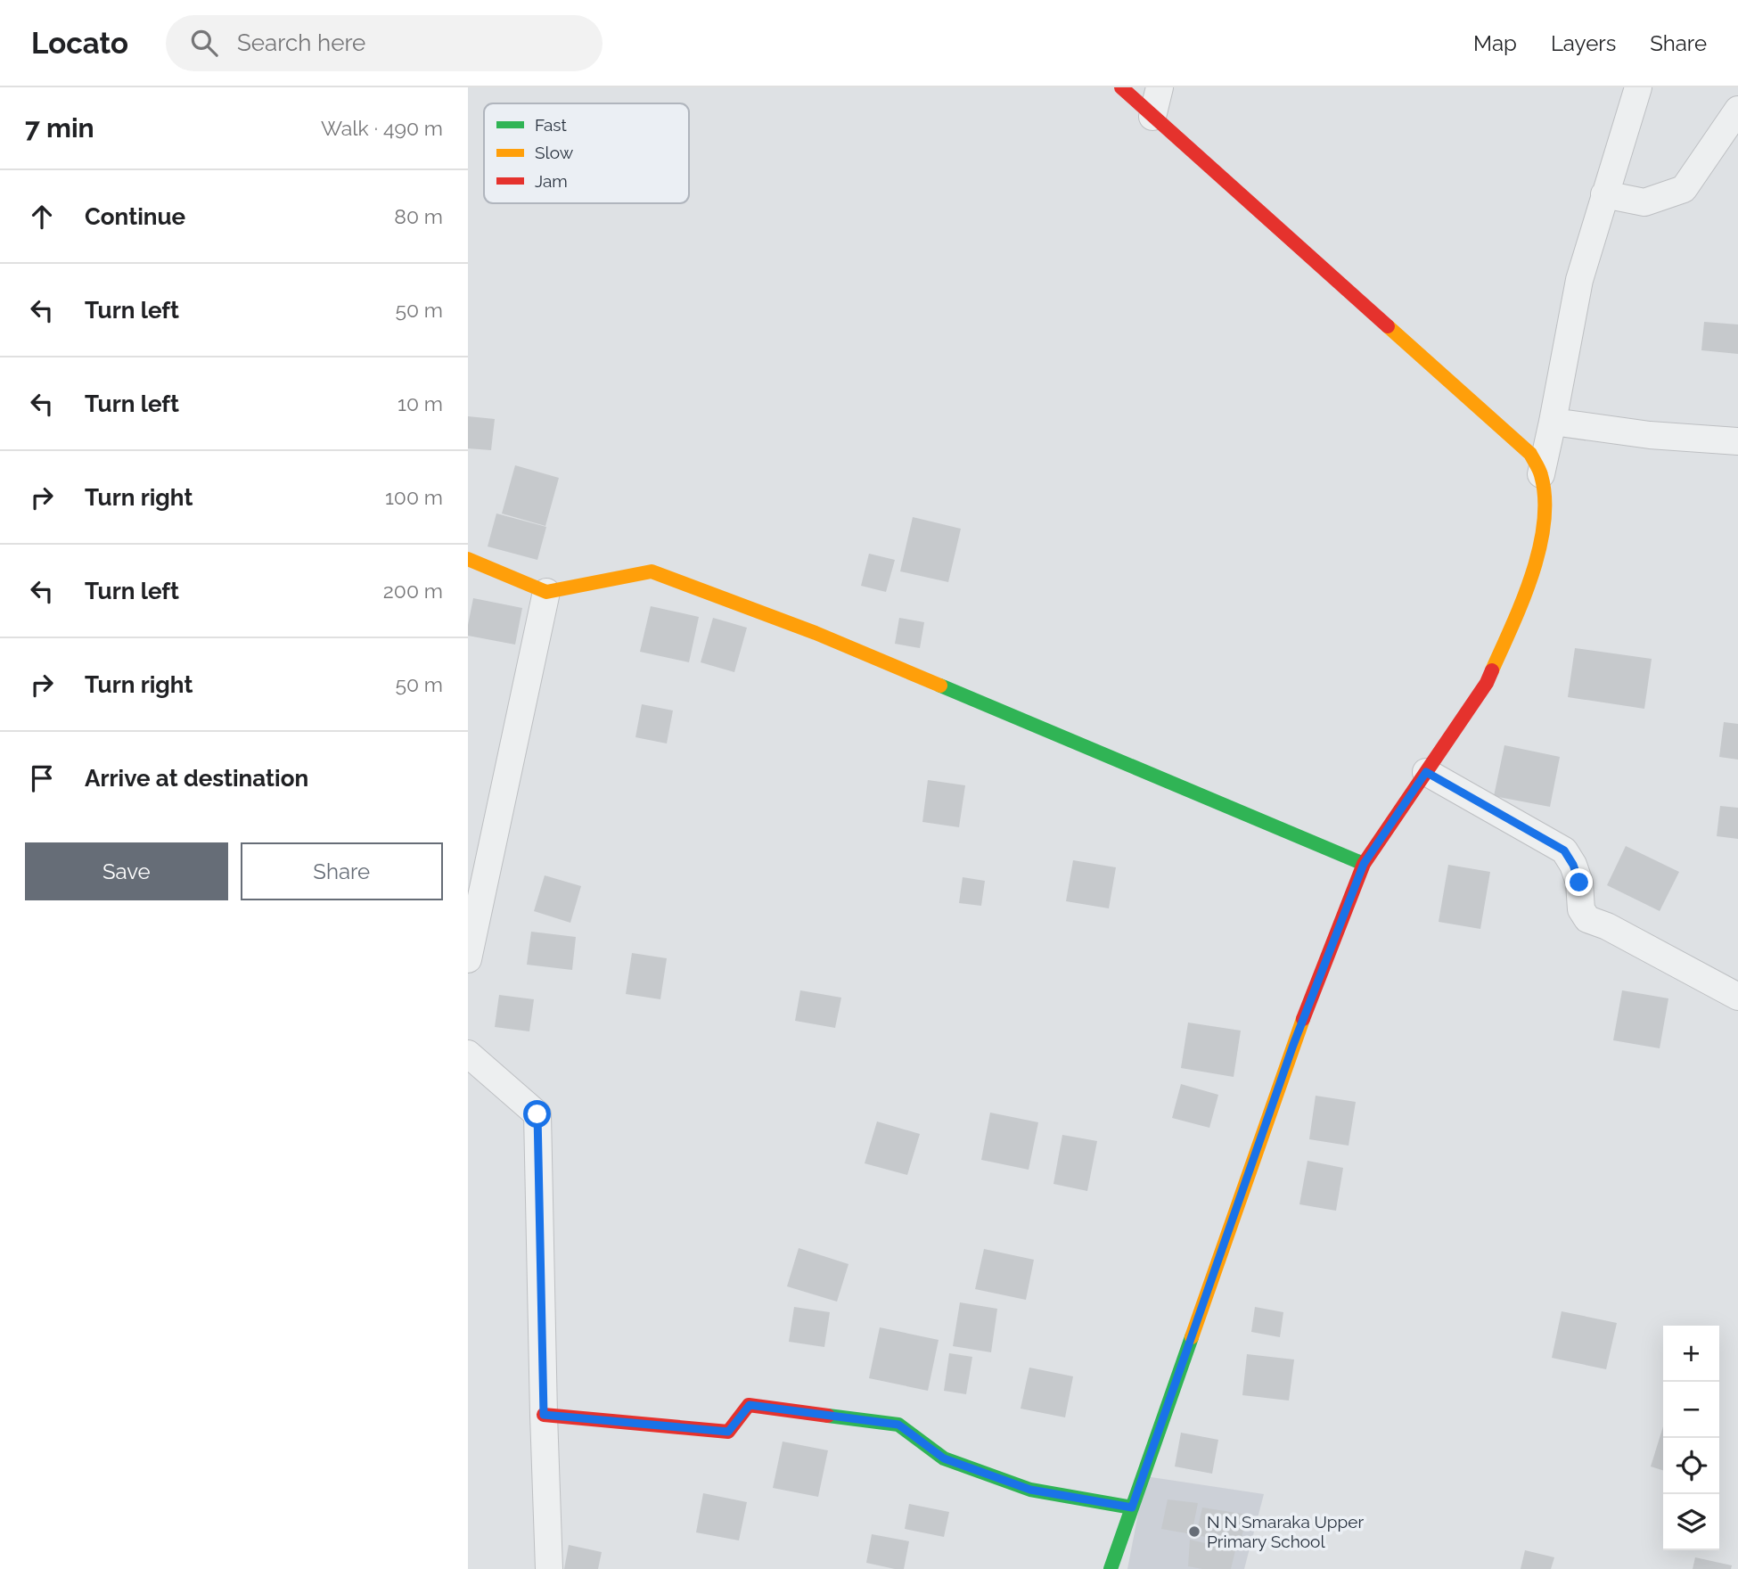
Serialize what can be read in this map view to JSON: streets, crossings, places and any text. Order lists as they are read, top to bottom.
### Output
{
  "places": ["N N Smaraka Upper Primary School"],
  "legend": ["Fast", "Slow", "Jam"],
  "page": {
    "header": "Locato",
    "search": "Search here",
    "nav": ["Map", "Layers", "Share"],
    "heading": ["7 min", "Walk · 490 m"],
    "list": [
      ["Continue", "80 m"],
      ["Turn left", "50 m"],
      ["Turn left", "10 m"],
      ["Turn right", "100 m"],
      ["Turn left", "200 m"],
      ["Turn right", "50 m"],
      "Arrive at destination"
    ],
    "buttons": ["Save", "Share"],
    "map_buttons": ["+", "−"]
  }
}
